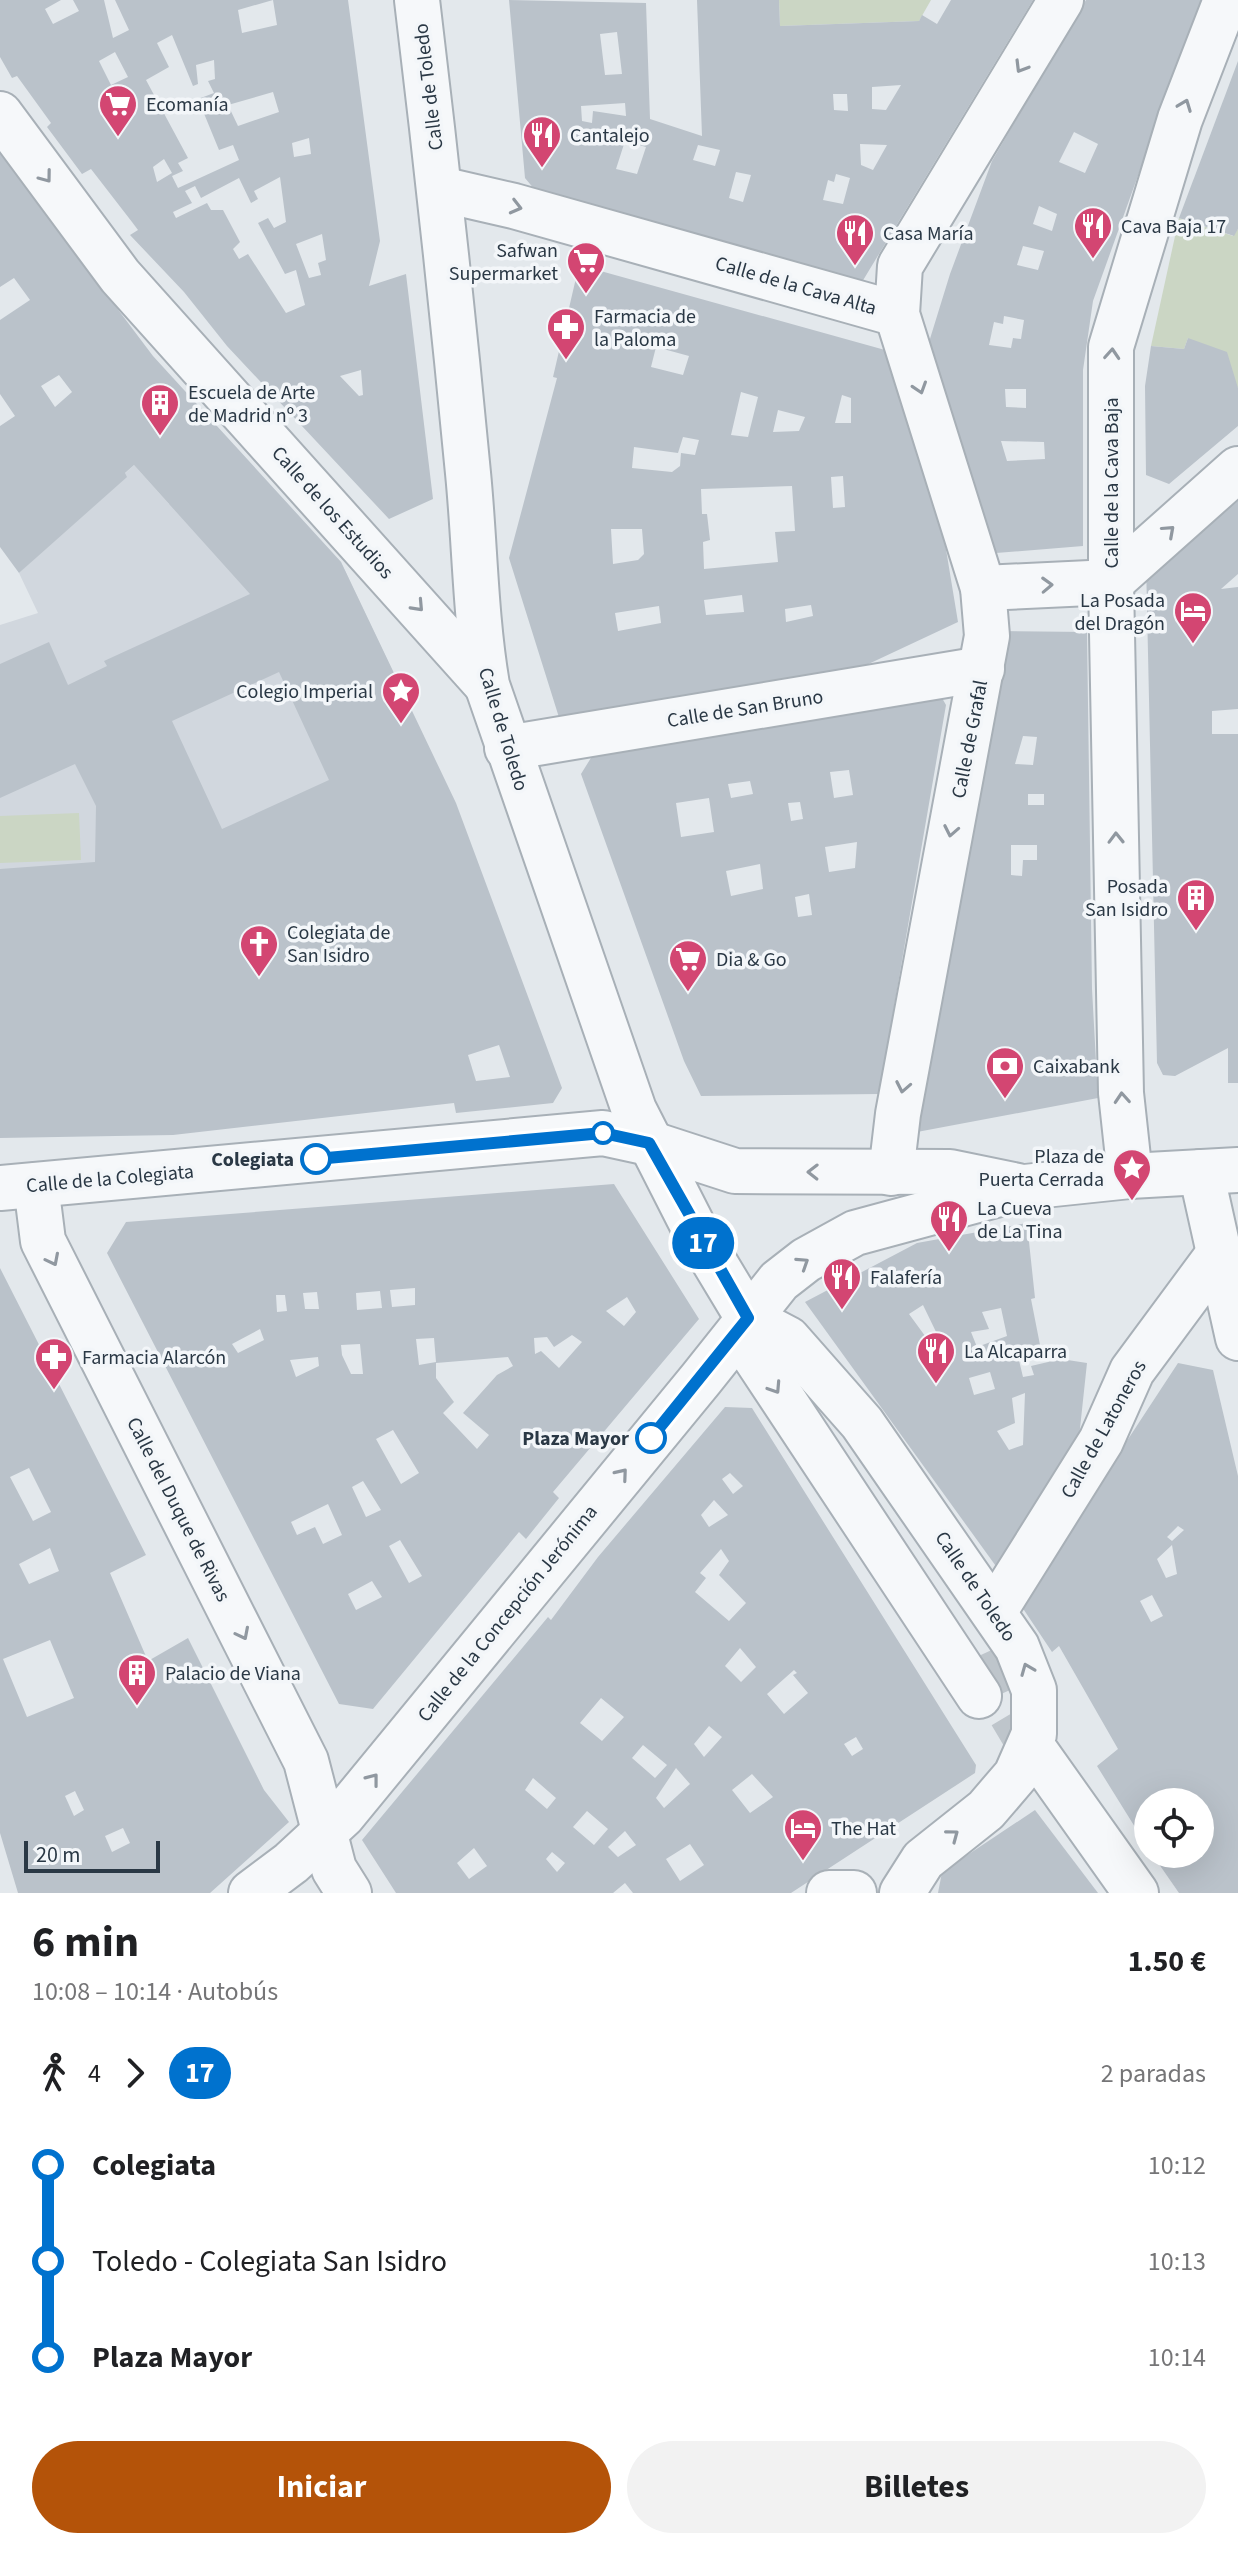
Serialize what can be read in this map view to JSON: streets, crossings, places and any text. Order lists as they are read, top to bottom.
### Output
{
  "streets": {
    "street": [
      "Calle de Toledo",
      "Calle de la Cava Alta",
      "Calle de la Cava Baja",
      "Calle de los Estudios",
      "Calle de San Bruno",
      "Calle de Grafal",
      "Calle de la Colegiata",
      "Calle de Latoneros",
      "Calle del Duque de Rivas",
      "Calle de la Concepción Jerónima"
    ]
  },
  "crossings": [
    ["Calle de Toledo", "Calle de la Cava Alta"],
    ["Calle de Toledo", "Calle de los Estudios"],
    ["Calle de Toledo", "Calle de San Bruno"],
    ["Calle de Toledo", "Calle de la Colegiata"],
    ["Calle de Toledo", "Calle de Latoneros"],
    ["Calle de Toledo", "Calle de la Concepción Jerónima"],
    ["Calle de la Cava Alta", "Calle de Grafal"],
    ["Calle de San Bruno", "Calle de Grafal"],
    ["Calle de Grafal", "Calle de la Colegiata"],
    ["Calle de la Colegiata", "Calle del Duque de Rivas"],
    ["Calle de la Colegiata", "Calle de la Concepción Jerónima"],
    ["Calle del Duque de Rivas", "Calle de la Concepción Jerónima"]
  ],
  "one_way": [
    "Calle de la Cava Baja",
    "Calle de los Estudios",
    "Calle de Grafal",
    "Calle del Duque de Rivas",
    "Calle de la Concepción Jerónima"
  ],
  "places": {
    "supermarket": ["Ecomanía", "Safwan Supermarket", "Dia & Go"],
    "restaurant": [
      "Cantalejo",
      "Cava Baja 17",
      "Casa María",
      "La Cueva de La Tina",
      "Falafería",
      "La Alcaparra"
    ],
    "pharmacy": ["Farmacia de la Paloma", "Farmacia Alarcón"],
    "building": ["Escuela de Arte de Madrid nº 3", "Posada San Isidro", "Palacio de Viana"],
    "hotel": ["La Posada del Dragón", "The Hat"],
    "place": ["Colegio Imperial", "Plaza de Puerta Cerrada"],
    "church": ["Colegiata de San Isidro"],
    "bank": ["Caixabank"],
    "other": ["Colegiata", "Plaza Mayor"]
  },
  "lines": ["bus line 17"],
  "scale_bar": "20 m",
  "page": {
    "on_map": "17",
    "scale": "20 m",
    "heading": ["6 min", "10:08 – 10:14 · Autobús", "1.50 €"],
    "legs": ["4", "17", "2 paradas"],
    "list": [
      {
        "name": "Colegiata",
        "value": "10:12"
      },
      {
        "name": "Toledo - Colegiata San Isidro",
        "value": "10:13"
      },
      {
        "name": "Plaza Mayor",
        "value": "10:14"
      }
    ],
    "buttons": ["Iniciar", "Billetes"]
  }
}
